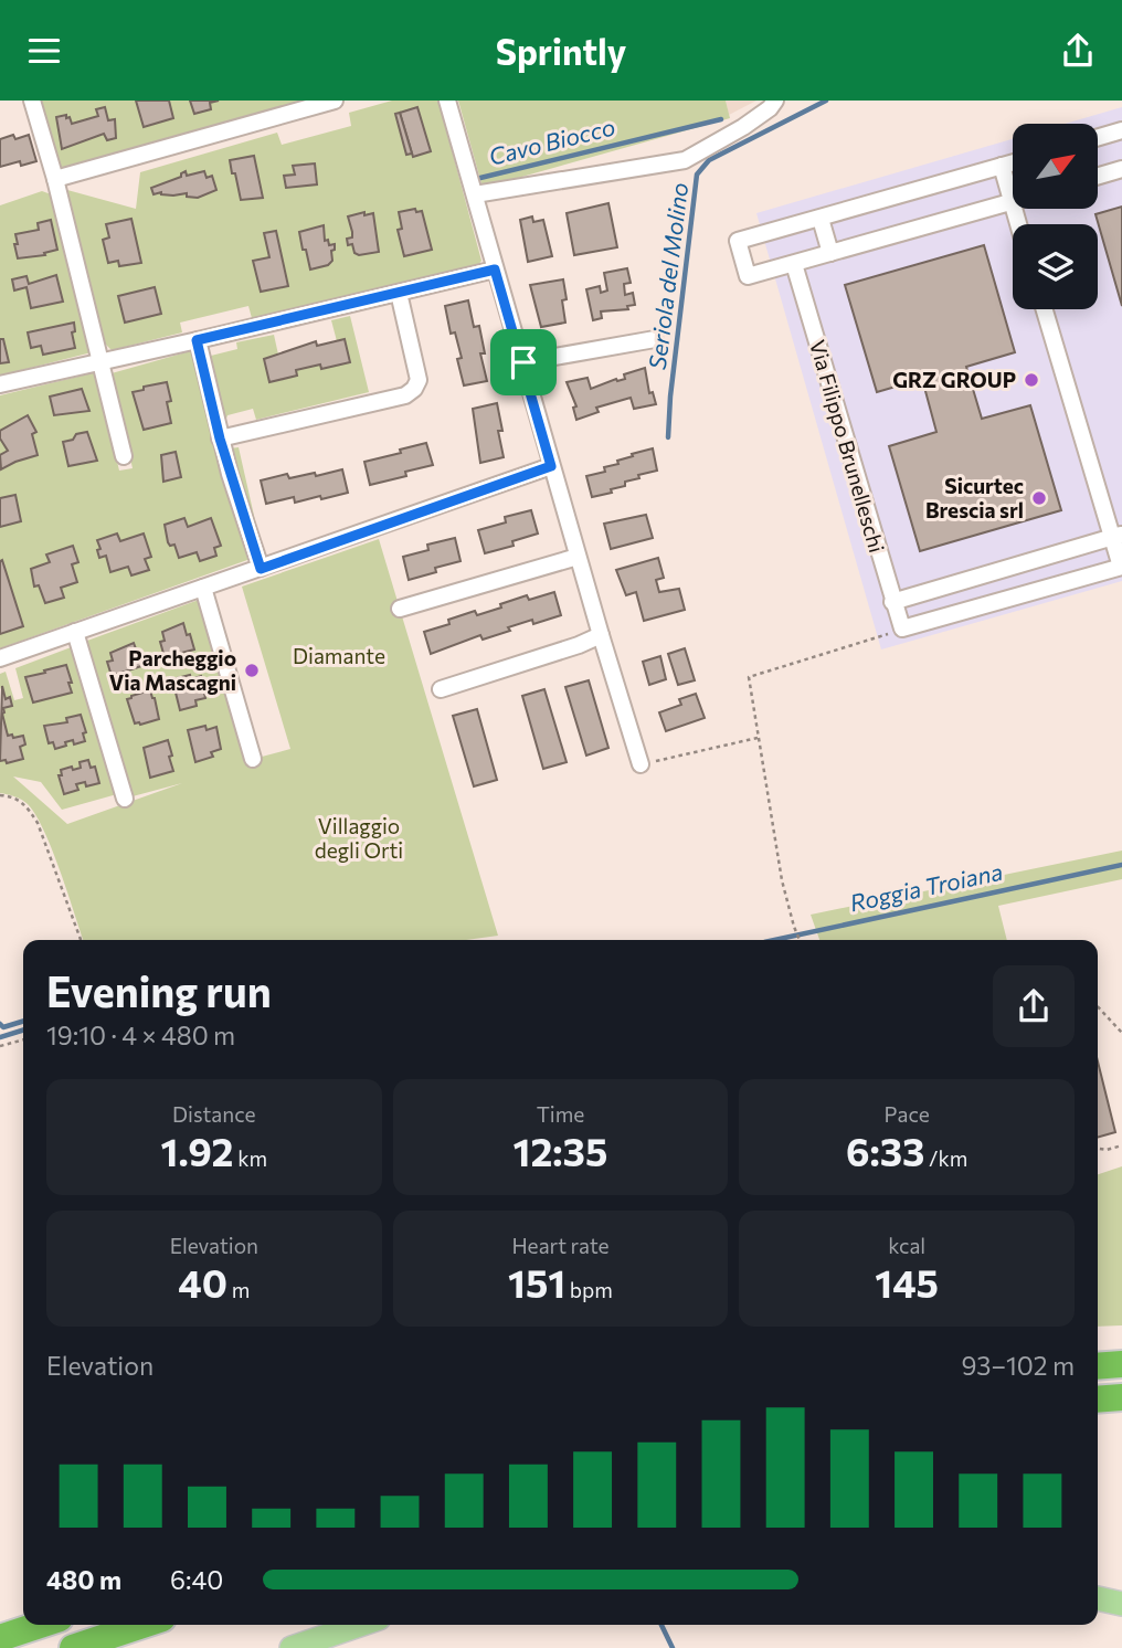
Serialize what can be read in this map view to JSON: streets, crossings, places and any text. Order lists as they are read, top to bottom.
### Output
{
  "streets": {
    "street": ["Via Filippo Brunelleschi"]
  },
  "water": ["Cavo Biocco", "Seriola del Molino", "Roggia Troiana"],
  "parks": ["Diamante", "Villaggio degli Orti"],
  "places": ["GRZ GROUP", "Sicurtec Brescia srl", "Parcheggio Via Mascagni"],
  "north": "top right",
  "page": {
    "header": "Sprintly",
    "heading": ["Evening run", "19:10 · 4 × 480 m"],
    "stats": [
      ["Distance", "1.92 km"],
      ["Time", "12:35"],
      ["Pace", "6:33 /km"],
      ["Elevation", "40 m"],
      ["Heart rate", "151 bpm"],
      ["kcal", "145"]
    ],
    "chart": ["Elevation", "93–102 m"],
    "list": [
      {
        "name": "480 m",
        "note": "6:40"
      }
    ]
  }
}
